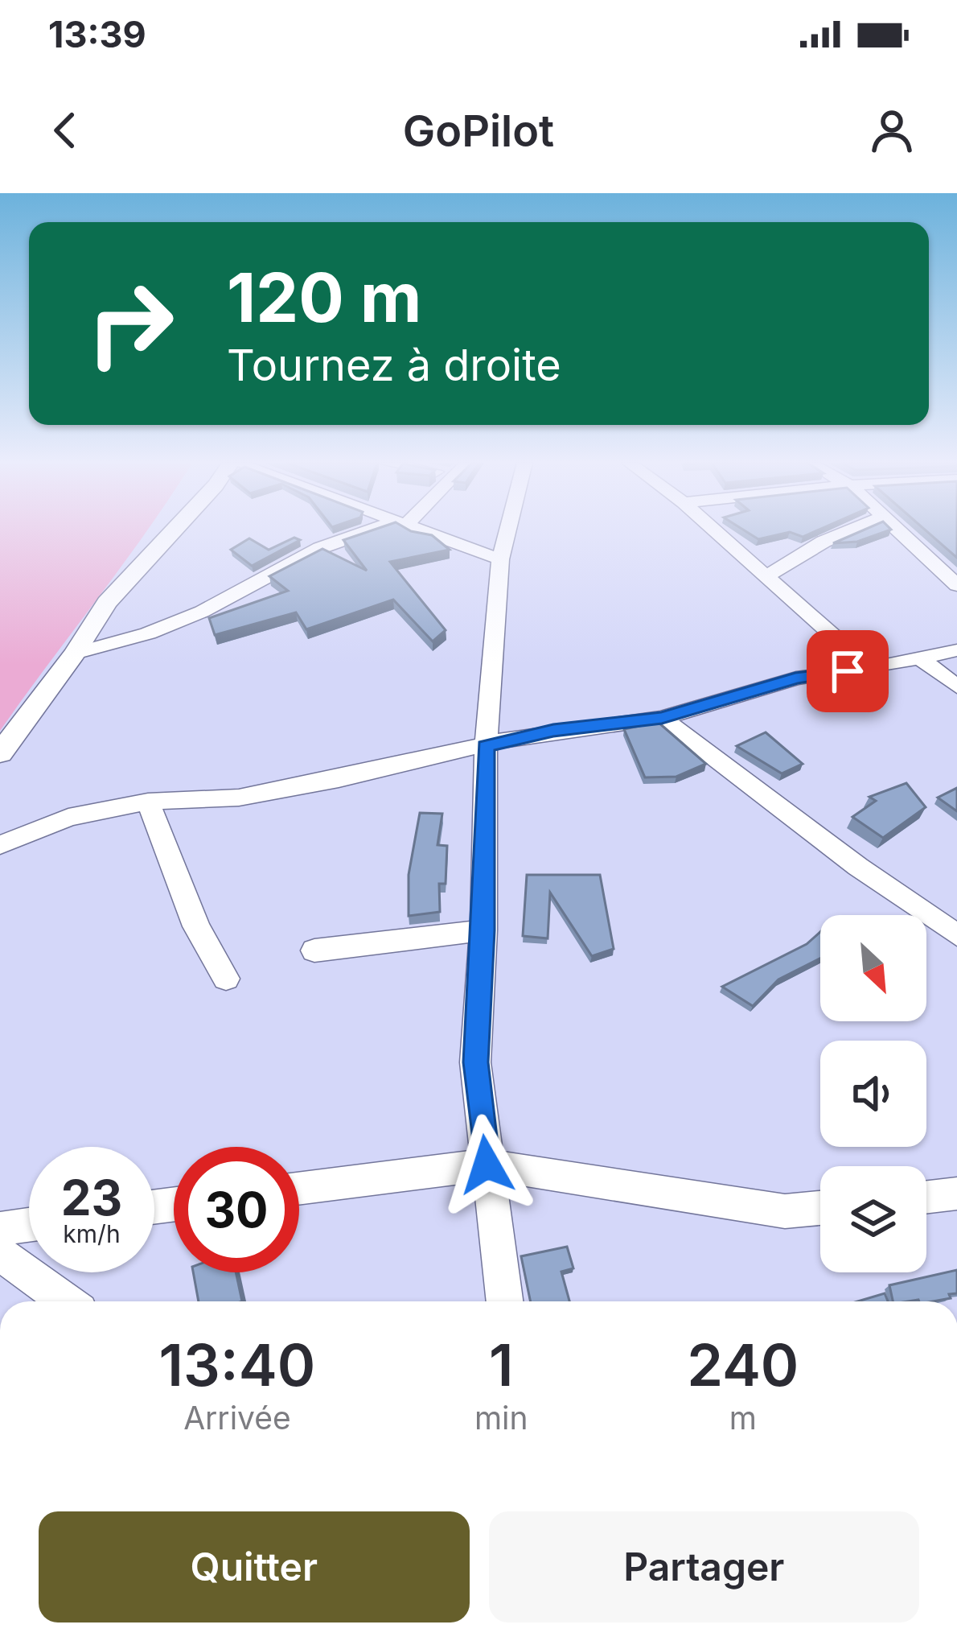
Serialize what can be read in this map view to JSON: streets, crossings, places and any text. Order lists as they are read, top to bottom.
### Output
{
  "north": "bottom right",
  "page": {
    "status": "13:39",
    "header": "GoPilot",
    "turn": ["120 m", "Tournez à droite"],
    "speed": "23 km/h",
    "limit": "30",
    "eta": [
      "13:40",
      "Arrivée",
      "1",
      "min",
      "240",
      "m"
    ],
    "buttons": ["Quitter", "Partager"]
  }
}
